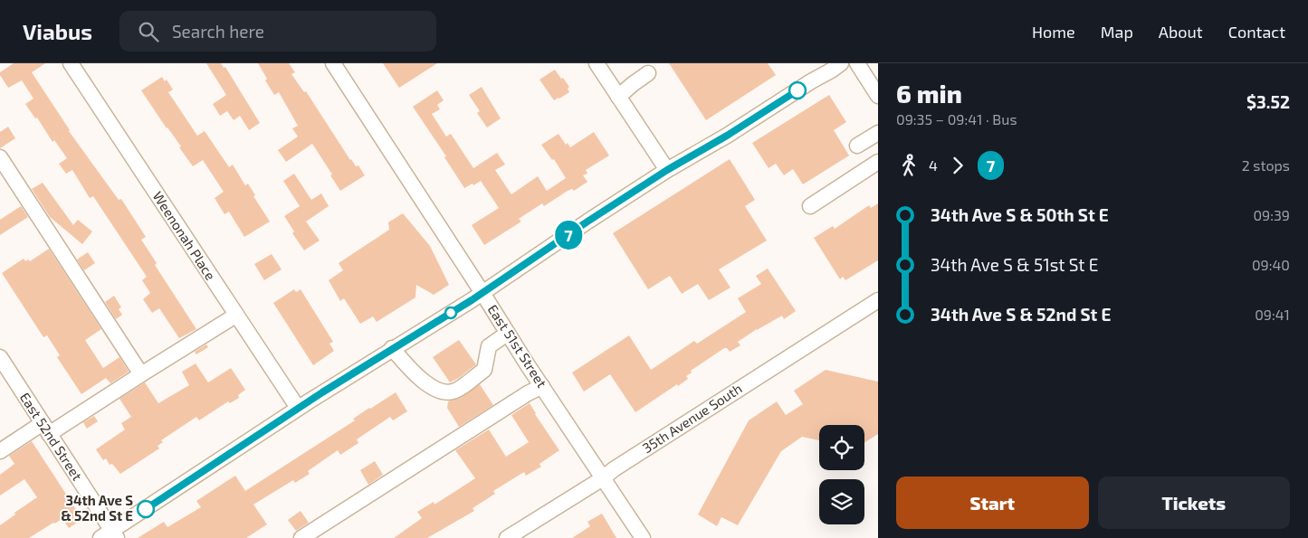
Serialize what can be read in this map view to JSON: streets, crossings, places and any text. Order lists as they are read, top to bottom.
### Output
{
  "streets": {
    "street": [
      "Weenonah Place",
      "East 51st Street",
      "35th Avenue South",
      "East 52nd Street"
    ]
  },
  "crossings": [
    ["East 51st Street", "35th Avenue South"]
  ],
  "places": ["34th Ave S & 52nd St E"],
  "lines": ["bus line 7"],
  "page": {
    "header": "Viabus",
    "search": "Search here",
    "nav": [
      "Home",
      "Map",
      "About",
      "Contact"
    ],
    "on_map": "7",
    "heading": ["6 min", "09:35 – 09:41 · Bus", "$3.52"],
    "legs": ["4", "7", "2 stops"],
    "list": [
      {
        "name": "34th Ave S & 50th St E",
        "value": "09:39"
      },
      {
        "name": "34th Ave S & 51st St E",
        "value": "09:40"
      },
      {
        "name": "34th Ave S & 52nd St E",
        "value": "09:41"
      }
    ],
    "buttons": ["Start", "Tickets"]
  }
}
